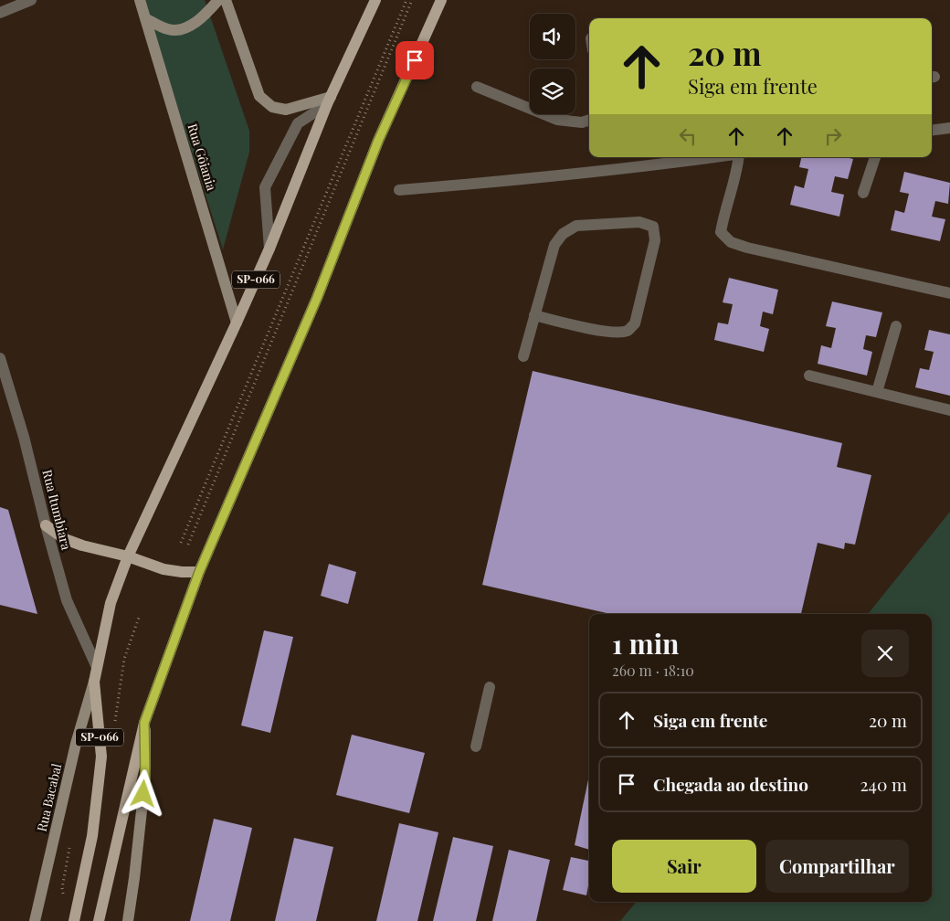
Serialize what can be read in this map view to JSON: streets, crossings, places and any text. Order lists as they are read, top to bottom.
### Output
{
  "streets": {
    "main road": ["SP-066"],
    "street": ["Rua Gôiania", "Rua Itumbiara", "Rua Bacabal"]
  },
  "crossings": [
    ["Rua Gôiania", "SP-066"],
    ["SP-066", "Rua Itumbiara"],
    ["SP-066", "Rua Bacabal"]
  ],
  "page": {
    "turn": ["20 m", "Siga em frente"],
    "heading": ["1 min", "260 m · 18:10"],
    "list": [
      {
        "name": "Siga em frente",
        "value": "20 m"
      },
      {
        "name": "Chegada ao destino",
        "value": "240 m"
      }
    ],
    "buttons": ["Sair", "Compartilhar"]
  }
}
